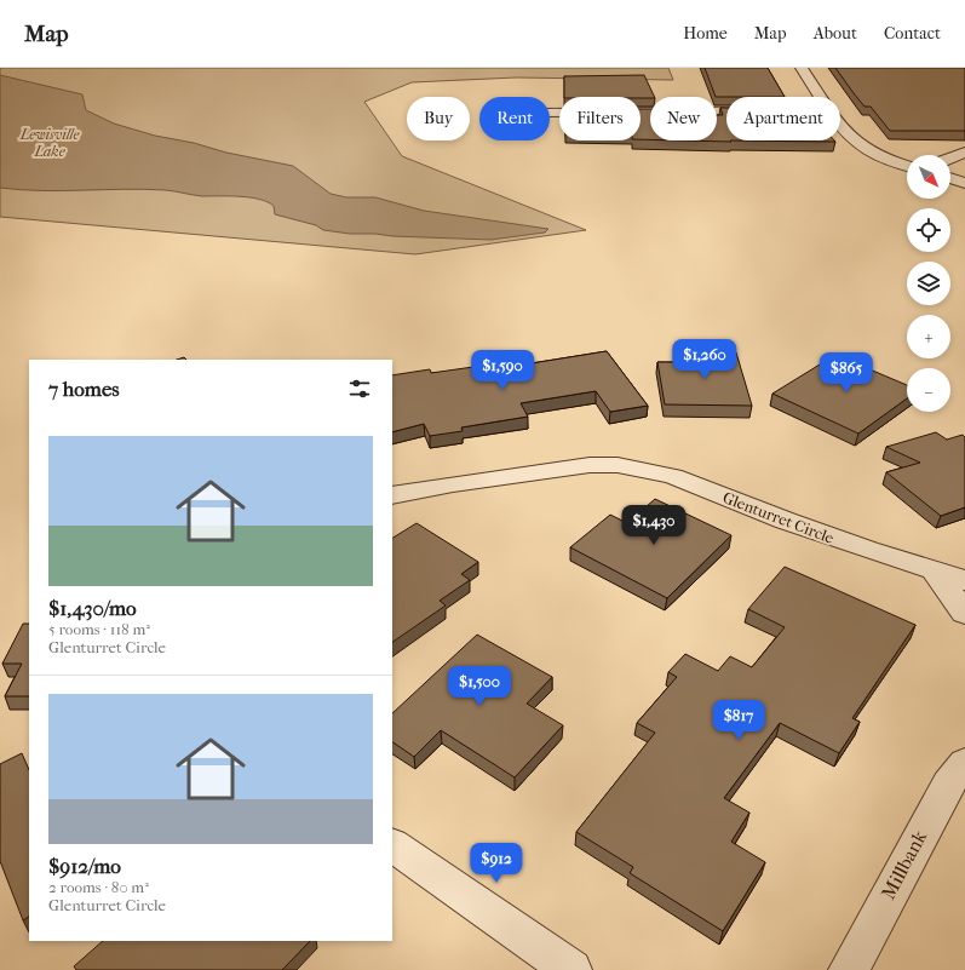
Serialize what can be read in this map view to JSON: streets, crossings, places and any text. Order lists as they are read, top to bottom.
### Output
{
  "streets": {
    "street": ["Glenturret Circle", "Millbank"]
  },
  "water": ["Lewisville Lake"],
  "north": "bottom right",
  "page": {
    "header": "Map",
    "nav": [
      "Home",
      "Map",
      "About",
      "Contact"
    ],
    "chip": [
      "Buy",
      "Rent",
      "Filters",
      "New",
      "Apartment"
    ],
    "map_buttons": ["+", "−"],
    "price": [
      "$1,260",
      "$1,590",
      "$865",
      "$1,430",
      "$1,500",
      "$817",
      "$912"
    ],
    "heading": "7 homes",
    "list": [
      {
        "name": "$1,430/mo",
        "note": "5 rooms · 118 m² · Glenturret Circle"
      },
      {
        "name": "$912/mo",
        "note": "2 rooms · 80 m² · Glenturret Circle"
      }
    ]
  }
}
